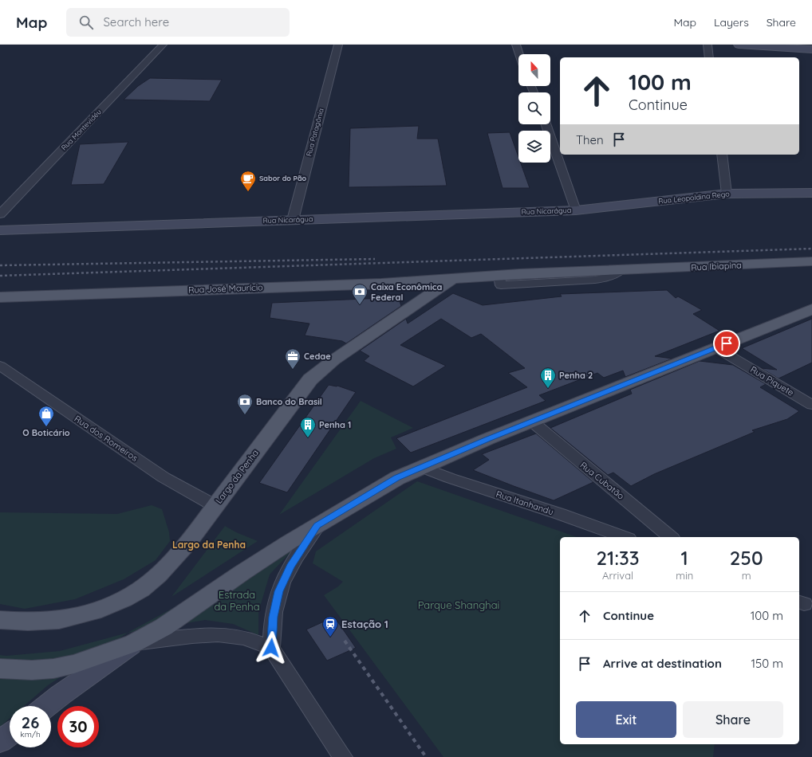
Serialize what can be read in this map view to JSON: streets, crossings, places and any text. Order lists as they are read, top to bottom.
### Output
{
  "streets": {
    "main road": [
      "Rua Leopoldina Rego",
      "Rua Nicarágua",
      "Rua Ibiapina",
      "Rua José Maurício",
      "Largo da Penha"
    ],
    "street": [
      "Rua Montevidéu",
      "Rua Patagônia",
      "Rua Piquete",
      "Rua dos Romeiros",
      "Rua Cubatão",
      "Rua Itanhandu"
    ]
  },
  "crossings": [
    ["Rua Patagônia", "Rua Nicarágua"],
    ["Rua Leopoldina Rego", "Rua Nicarágua"],
    ["Rua Ibiapina", "Rua José Maurício"],
    ["Rua Ibiapina", "Largo da Penha"],
    ["Rua José Maurício", "Largo da Penha"],
    ["Rua dos Romeiros", "Largo da Penha"]
  ],
  "districts": ["Largo da Penha"],
  "parks": ["Estrada da Penha", "Parque Shanghai"],
  "places": {
    "cafe": ["Sabor do Pão"],
    "bank": ["Caixa Econômica Federal", "Banco do Brasil"],
    "office": ["Cedae"],
    "building": ["Penha 2", "Penha 1"],
    "shop": ["O Boticário"],
    "station": ["Estação 1"]
  },
  "north": "top",
  "page": {
    "header": "Map",
    "search": "Search here",
    "nav": ["Map", "Layers", "Share"],
    "turn": ["100 m", "Continue"],
    "then": "Then",
    "eta": [
      "21:33",
      "Arrival",
      "1",
      "min",
      "250",
      "m"
    ],
    "list": [
      {
        "name": "Continue",
        "value": "100 m"
      },
      {
        "name": "Arrive at destination",
        "value": "150 m"
      }
    ],
    "buttons": ["Exit", "Share"],
    "speed": "26 km/h",
    "limit": "30"
  }
}
